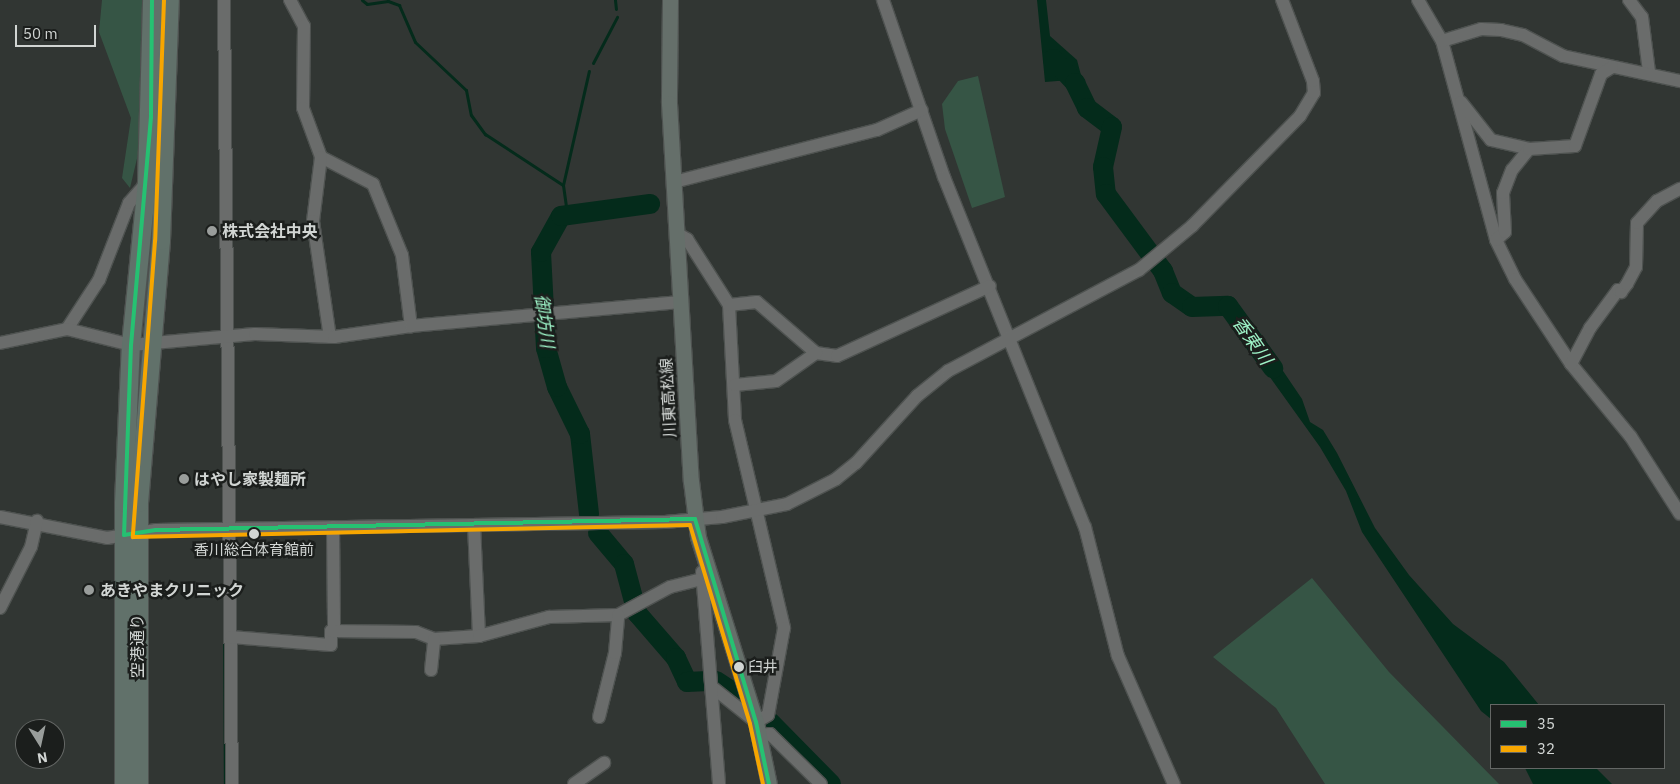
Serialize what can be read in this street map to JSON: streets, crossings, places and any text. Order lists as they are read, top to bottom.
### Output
{
  "streets": {
    "highway": ["空港通り"],
    "main road": ["川東高松線"]
  },
  "water": ["御坊川", "香東川"],
  "places": [
    "株式会社中央",
    "はやし家製麺所",
    "香川総合体育館前",
    "あきやまクリニック",
    "臼井"
  ],
  "lines": ["transit line 35", "transit line 32"],
  "legend": ["35", "32"],
  "scale_bar": "50 m",
  "north": "bottom"
}
